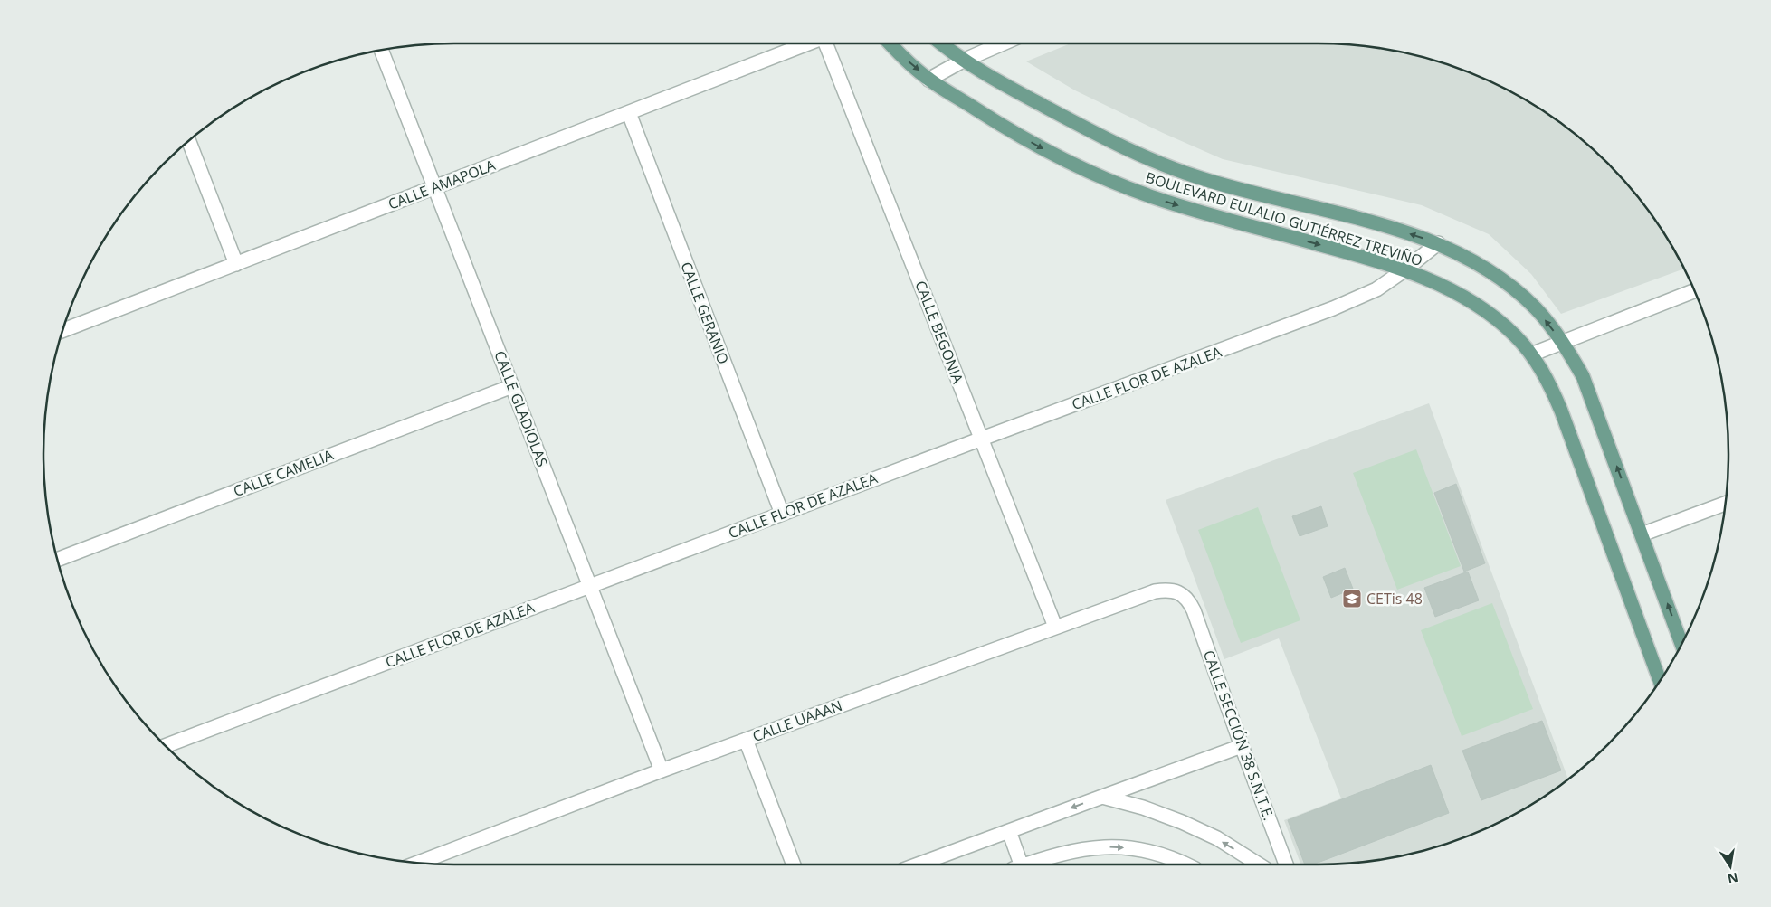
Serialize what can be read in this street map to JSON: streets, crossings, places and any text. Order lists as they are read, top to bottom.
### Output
{
  "streets": {
    "main road": ["BOULEVARD EULALIO GUTIÉRREZ TREVIÑO"],
    "street": [
      "CALLE AMAPOLA",
      "CALLE GERANIO",
      "CALLE BEGONIA",
      "CALLE FLOR DE AZALEA",
      "CALLE GLADIOLAS",
      "CALLE CAMELIA",
      "CALLE UAAAN",
      "CALLE SECCIÓN 38 S.N.T.E."
    ]
  },
  "crossings": [
    ["CALLE AMAPOLA", "CALLE GERANIO"],
    ["CALLE AMAPOLA", "CALLE GLADIOLAS"],
    ["BOULEVARD EULALIO GUTIÉRREZ TREVIÑO", "CALLE FLOR DE AZALEA"],
    ["CALLE GERANIO", "CALLE FLOR DE AZALEA"],
    ["CALLE BEGONIA", "CALLE FLOR DE AZALEA"],
    ["CALLE BEGONIA", "CALLE UAAAN"],
    ["CALLE FLOR DE AZALEA", "CALLE GLADIOLAS"],
    ["CALLE GLADIOLAS", "CALLE CAMELIA"],
    ["CALLE GLADIOLAS", "CALLE UAAAN"],
    ["CALLE UAAAN", "CALLE SECCIÓN 38 S.N.T.E."]
  ],
  "places": {
    "school or university": ["CETis 48"]
  },
  "north": "bottom"
}
